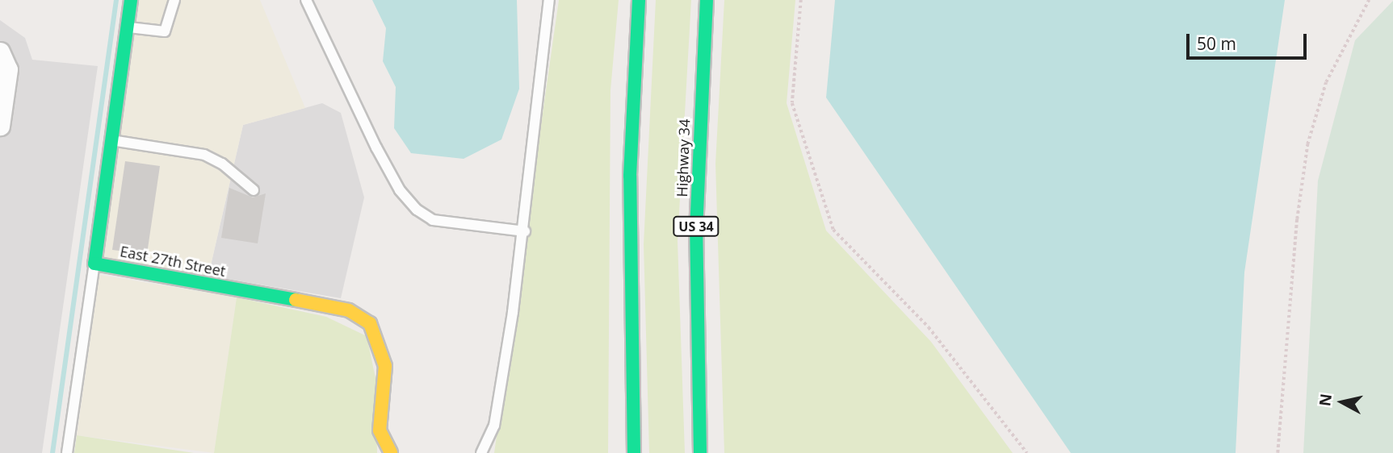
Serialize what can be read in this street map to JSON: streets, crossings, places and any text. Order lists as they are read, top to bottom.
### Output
{
  "streets": {
    "main road": ["Highway 34", "US 34", "East 27th Street"]
  },
  "scale_bar": "50 m",
  "north": "left"
}
